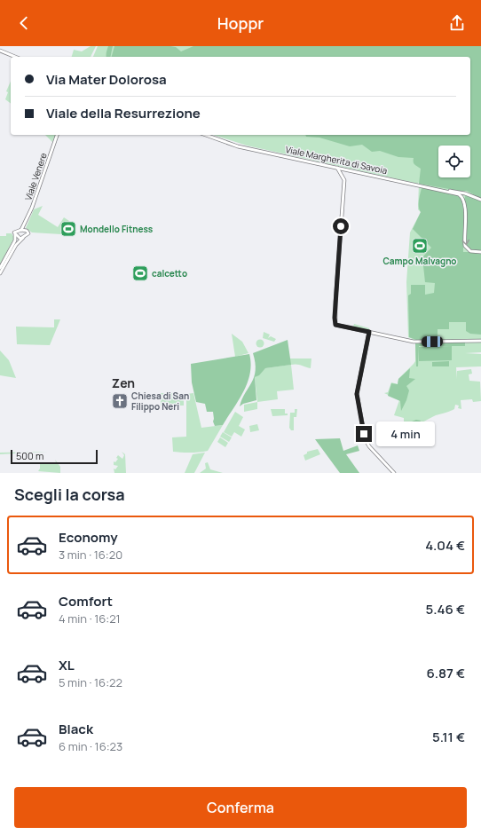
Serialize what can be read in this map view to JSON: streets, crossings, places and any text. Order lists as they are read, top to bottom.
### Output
{
  "streets": {
    "street": ["Viale Margherita di Savoia", "Viale Venere"]
  },
  "districts": ["Zen"],
  "places": {
    "sports": ["Mondello Fitness", "Campo Malvagno", "calcetto"],
    "church": ["Chiesa di San Filippo Neri"]
  },
  "scale_bar": "500 m",
  "page": {
    "header": "Hoppr",
    "banner": ["Via Mater Dolorosa", "Viale della Resurrezione"],
    "bubble": "4 min",
    "scale": "500 m",
    "heading": "Scegli la corsa",
    "list": [
      {
        "name": "Economy",
        "note": "3 min · 16:20",
        "value": "4.04 €"
      },
      {
        "name": "Comfort",
        "note": "4 min · 16:21",
        "value": "5.46 €"
      },
      {
        "name": "XL",
        "note": "5 min · 16:22",
        "value": "6.87 €"
      },
      {
        "name": "Black",
        "note": "6 min · 16:23",
        "value": "5.11 €"
      }
    ],
    "buttons": "Conferma"
  }
}
